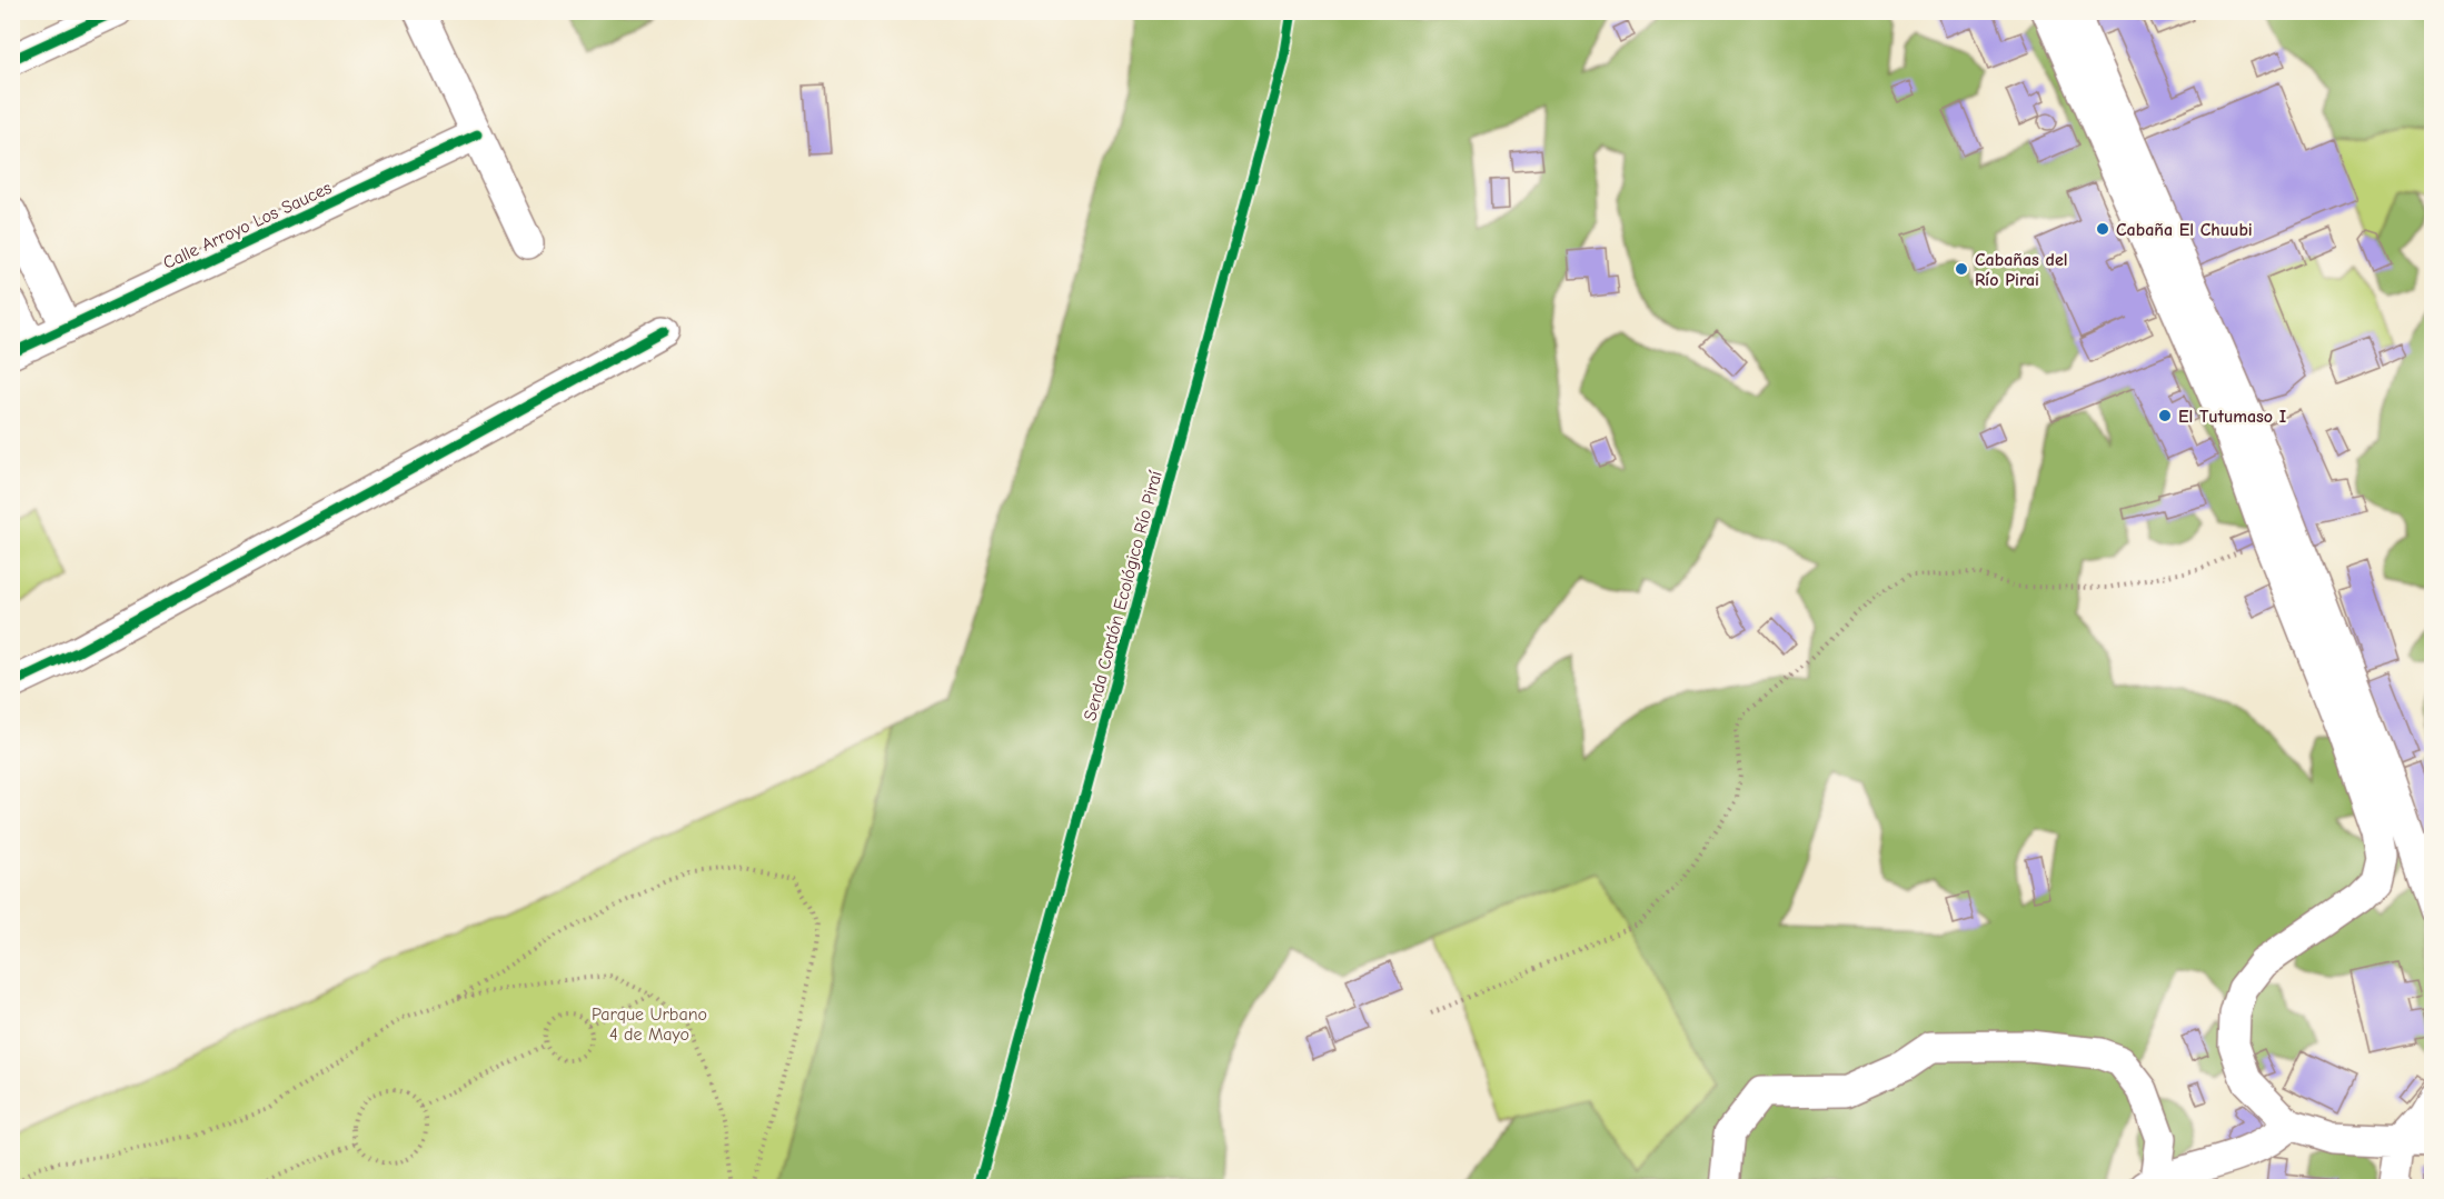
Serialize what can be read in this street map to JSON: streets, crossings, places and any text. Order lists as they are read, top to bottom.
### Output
{
  "streets": {
    "street": ["Calle Arroyo Los Sauces"],
    "cycle path": ["Senda Cordón Ecológico Río Piraí"]
  },
  "parks": ["Parque Urbano 4 de Mayo"],
  "places": ["Cabaña El Chuubi", "Cabañas del Río Pirai", "El Tutumaso I"]
}
